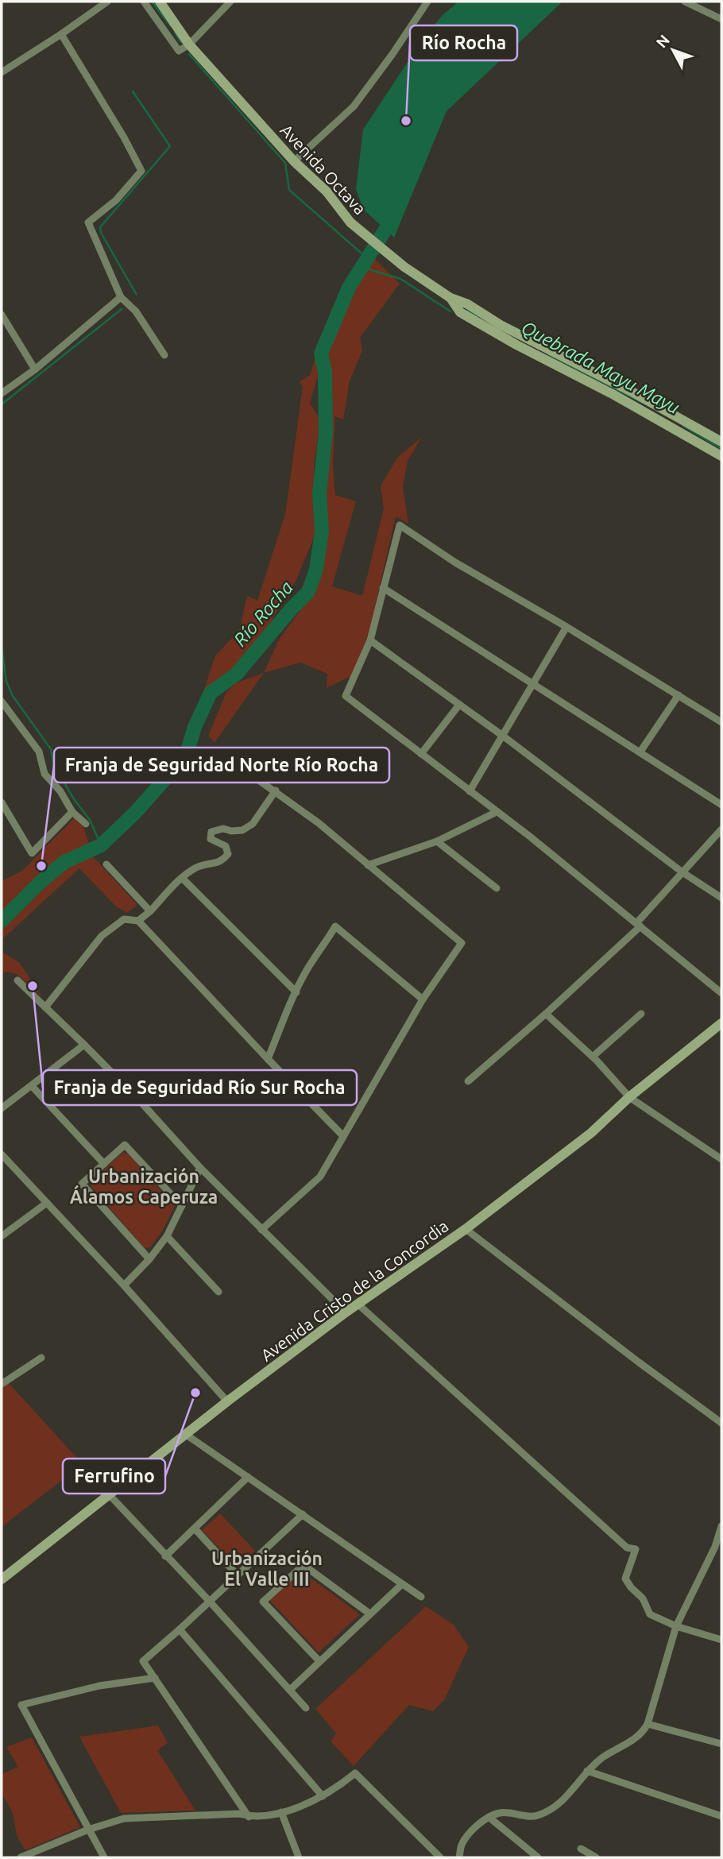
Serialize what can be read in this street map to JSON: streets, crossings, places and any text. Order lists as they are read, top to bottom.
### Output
{
  "streets": {
    "main road": ["Avenida Octava", "Avenida Cristo de la Concordia"]
  },
  "districts": ["Urbanización Álamos Caperuza", "Urbanización El Valle III"],
  "water": ["Quebrada Mayu Mayu", "Río Rocha"],
  "places": [
    "Río Rocha",
    "Franja de Seguridad Norte Río Rocha",
    "Franja de Seguridad Río Sur Rocha",
    "Ferrufino"
  ],
  "north": "top left"
}
